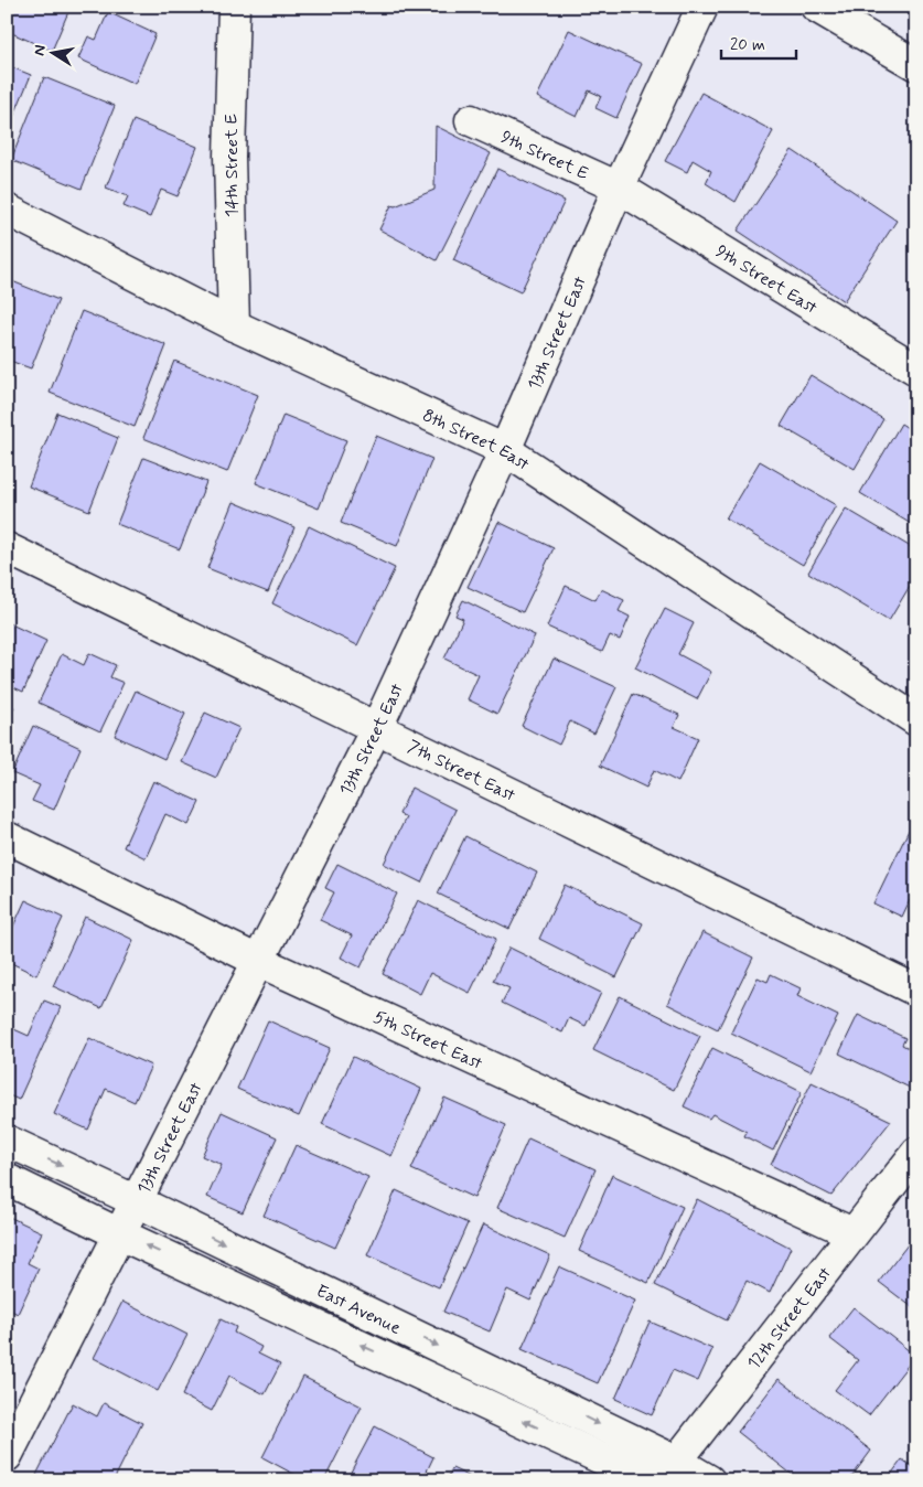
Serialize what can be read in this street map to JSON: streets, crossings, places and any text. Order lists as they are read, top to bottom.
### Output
{
  "streets": {
    "street": [
      "9th Street E",
      "14th Street E",
      "9th Street East",
      "13th Street East",
      "8th Street East",
      "7th Street East",
      "5th Street East",
      "East Avenue",
      "12th Street East"
    ]
  },
  "crossings": [
    ["9th Street E", "9th Street East"],
    ["9th Street E", "13th Street East"],
    ["14th Street E", "8th Street East"],
    ["9th Street East", "13th Street East"],
    ["13th Street East", "8th Street East"],
    ["13th Street East", "7th Street East"],
    ["13th Street East", "5th Street East"],
    ["13th Street East", "East Avenue"],
    ["5th Street East", "12th Street East"],
    ["East Avenue", "12th Street East"]
  ],
  "scale_bar": "20 m",
  "north": "left"
}
